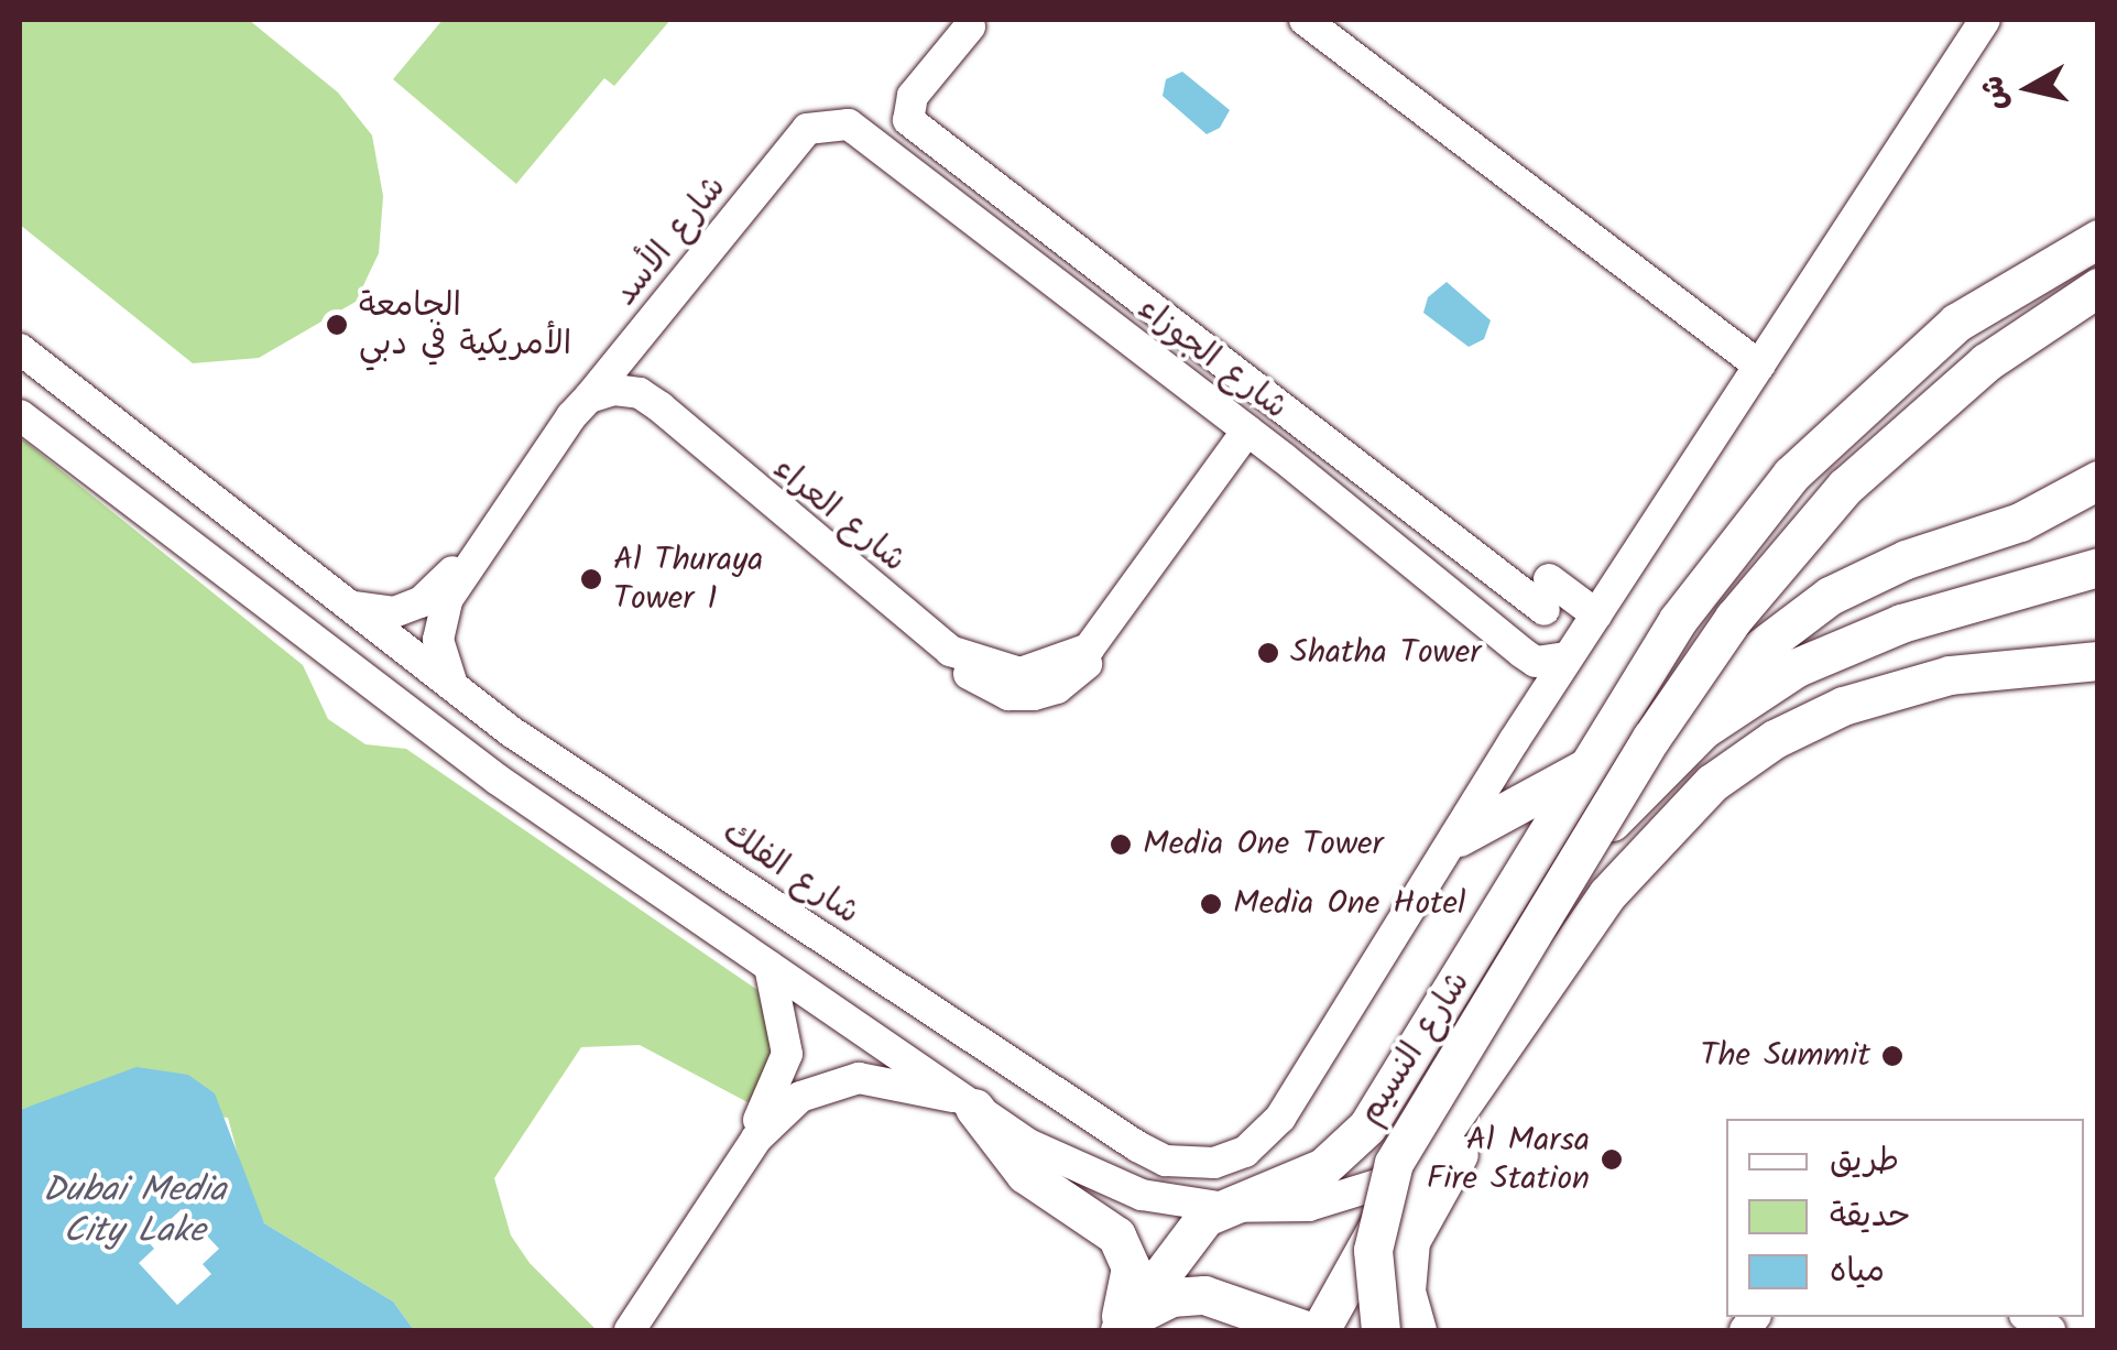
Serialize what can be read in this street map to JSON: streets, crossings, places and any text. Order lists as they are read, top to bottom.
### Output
{
  "streets": {
    "main road": ["شارع النسيم"],
    "street": [
      "شارع الأسد",
      "شارع الجوزاء",
      "شارع العراء",
      "شارع الفلك"
    ]
  },
  "crossings": [
    ["شارع الأسد", "شارع الجوزاء"],
    ["شارع الأسد", "شارع العراء"],
    ["شارع الجوزاء", "شارع العراء"],
    ["شارع الجوزاء", "شارع الفلك"]
  ],
  "water": ["Dubai Media City Lake"],
  "places": [
    "الجامعة الأمريكية في دبي",
    "Al Thuraya Tower 1",
    "Shatha Tower",
    "Media One Tower",
    "Media One Hotel",
    "The Summit",
    "Al Marsa Fire Station"
  ],
  "legend": ["طريق", "حديقة", "مياه"],
  "north": "left"
}
